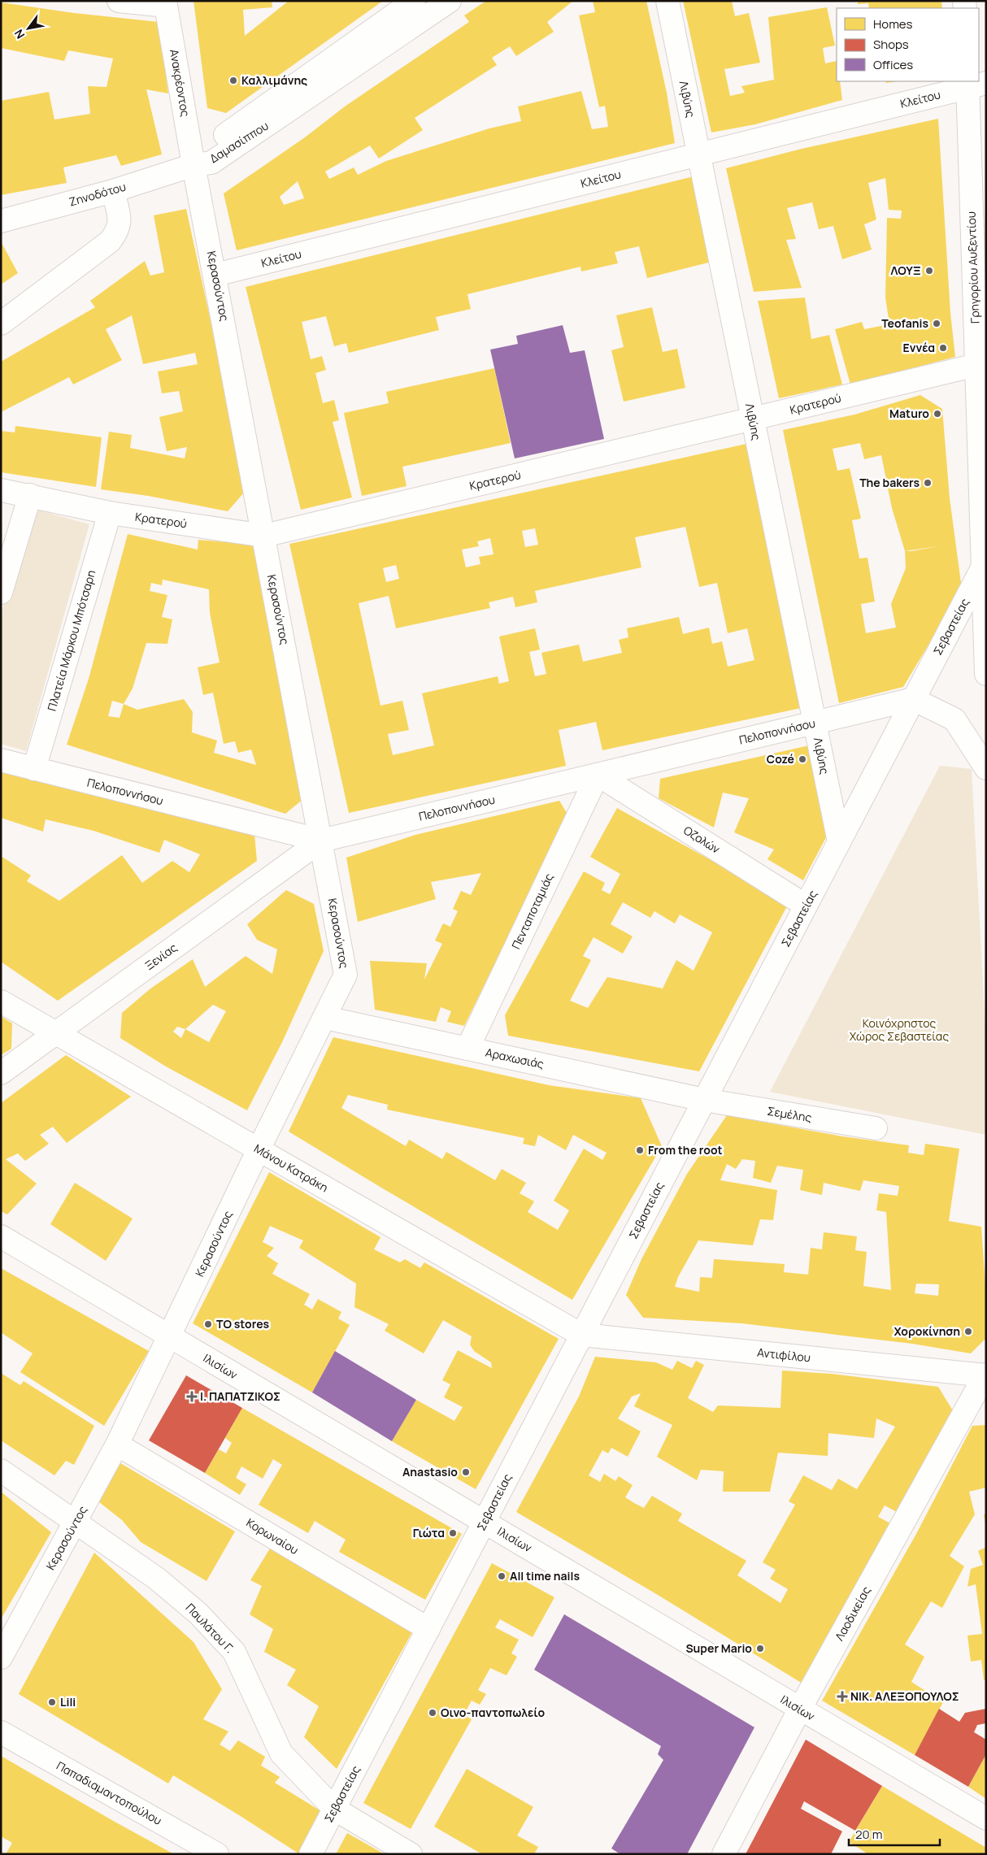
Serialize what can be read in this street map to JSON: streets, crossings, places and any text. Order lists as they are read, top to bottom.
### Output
{
  "streets": {
    "street": [
      "Ανακρέοντος",
      "Λιβύης",
      "Κλείτου",
      "Δαμασίππου",
      "Ζηνοδότου",
      "Γρηγορίου Αυξεντίου",
      "Κερασούντος",
      "Κρατερού",
      "Σεβαστείας",
      "Πλατεία Μάρκου Μπότσαρη",
      "Πελοποννήσου",
      "Οζολών",
      "Πενταποταμιάς",
      "Ξενίας",
      "Αραχωσιάς",
      "Σεμέλης",
      "Μάνου Κατράκη",
      "Αντιφίλου",
      "Ιλισίων",
      "Κορωναίου",
      "Λαοδικείας",
      "Παυλάτου Γ.",
      "Παπαδιαμαντοπούλου"
    ]
  },
  "crossings": [
    ["Ανακρέοντος", "Δαμασίππου"],
    ["Ανακρέοντος", "Ζηνοδότου"],
    ["Ανακρέοντος", "Κερασούντος"],
    ["Λιβύης", "Κλείτου"],
    ["Λιβύης", "Κρατερού"],
    ["Λιβύης", "Σεβαστείας"],
    ["Λιβύης", "Πελοποννήσου"],
    ["Κλείτου", "Γρηγορίου Αυξεντίου"],
    ["Κλείτου", "Κερασούντος"],
    ["Δαμασίππου", "Ζηνοδότου"],
    ["Δαμασίππου", "Κερασούντος"],
    ["Ζηνοδότου", "Κερασούντος"],
    ["Γρηγορίου Αυξεντίου", "Κρατερού"],
    ["Γρηγορίου Αυξεντίου", "Σεβαστείας"],
    ["Κερασούντος", "Κρατερού"],
    ["Κερασούντος", "Πελοποννήσου"],
    ["Κερασούντος", "Ξενίας"],
    ["Κερασούντος", "Αραχωσιάς"],
    ["Κερασούντος", "Μάνου Κατράκη"],
    ["Κερασούντος", "Ιλισίων"],
    ["Κερασούντος", "Κορωναίου"],
    ["Κερασούντος", "Παυλάτου Γ."],
    ["Κρατερού", "Πλατεία Μάρκου Μπότσαρη"],
    ["Σεβαστείας", "Πελοποννήσου"],
    ["Σεβαστείας", "Οζολών"],
    ["Σεβαστείας", "Αραχωσιάς"],
    ["Σεβαστείας", "Σεμέλης"],
    ["Σεβαστείας", "Μάνου Κατράκη"],
    ["Σεβαστείας", "Αντιφίλου"],
    ["Σεβαστείας", "Ιλισίων"],
    ["Σεβαστείας", "Κορωναίου"],
    ["Σεβαστείας", "Παυλάτου Γ."],
    ["Πλατεία Μάρκου Μπότσαρη", "Πελοποννήσου"],
    ["Πελοποννήσου", "Οζολών"],
    ["Πελοποννήσου", "Πενταποταμιάς"],
    ["Πελοποννήσου", "Ξενίας"],
    ["Οζολών", "Πενταποταμιάς"],
    ["Πενταποταμιάς", "Αραχωσιάς"],
    ["Ξενίας", "Μάνου Κατράκη"],
    ["Αραχωσιάς", "Σεμέλης"],
    ["Μάνου Κατράκη", "Αντιφίλου"],
    ["Αντιφίλου", "Λαοδικείας"],
    ["Ιλισίων", "Λαοδικείας"]
  ],
  "parks": ["Κοινόχρηστος Χώρος Σεβαστείας"],
  "places": {
    "other": [
      "Καλλιμάνης",
      "ΛΟΥΞ",
      "Teofanis",
      "Εννέα",
      "Maturo",
      "The bakers",
      "Cozé",
      "From the root",
      "TO stores",
      "Χοροκίνηση",
      "Anastasio",
      "Γιώτα",
      "All time nails",
      "Super Mario",
      "Lili",
      "Οινο-παντοπωλείο"
    ],
    "health": ["Ι. ΠΑΠΑΤΖΙΚΟΣ", "ΝΙΚ. ΑΛΕΞΟΠΟΥΛΟΣ"]
  },
  "legend": ["Homes", "Shops", "Offices"],
  "scale_bar": "20 m",
  "north": "bottom left"
}
